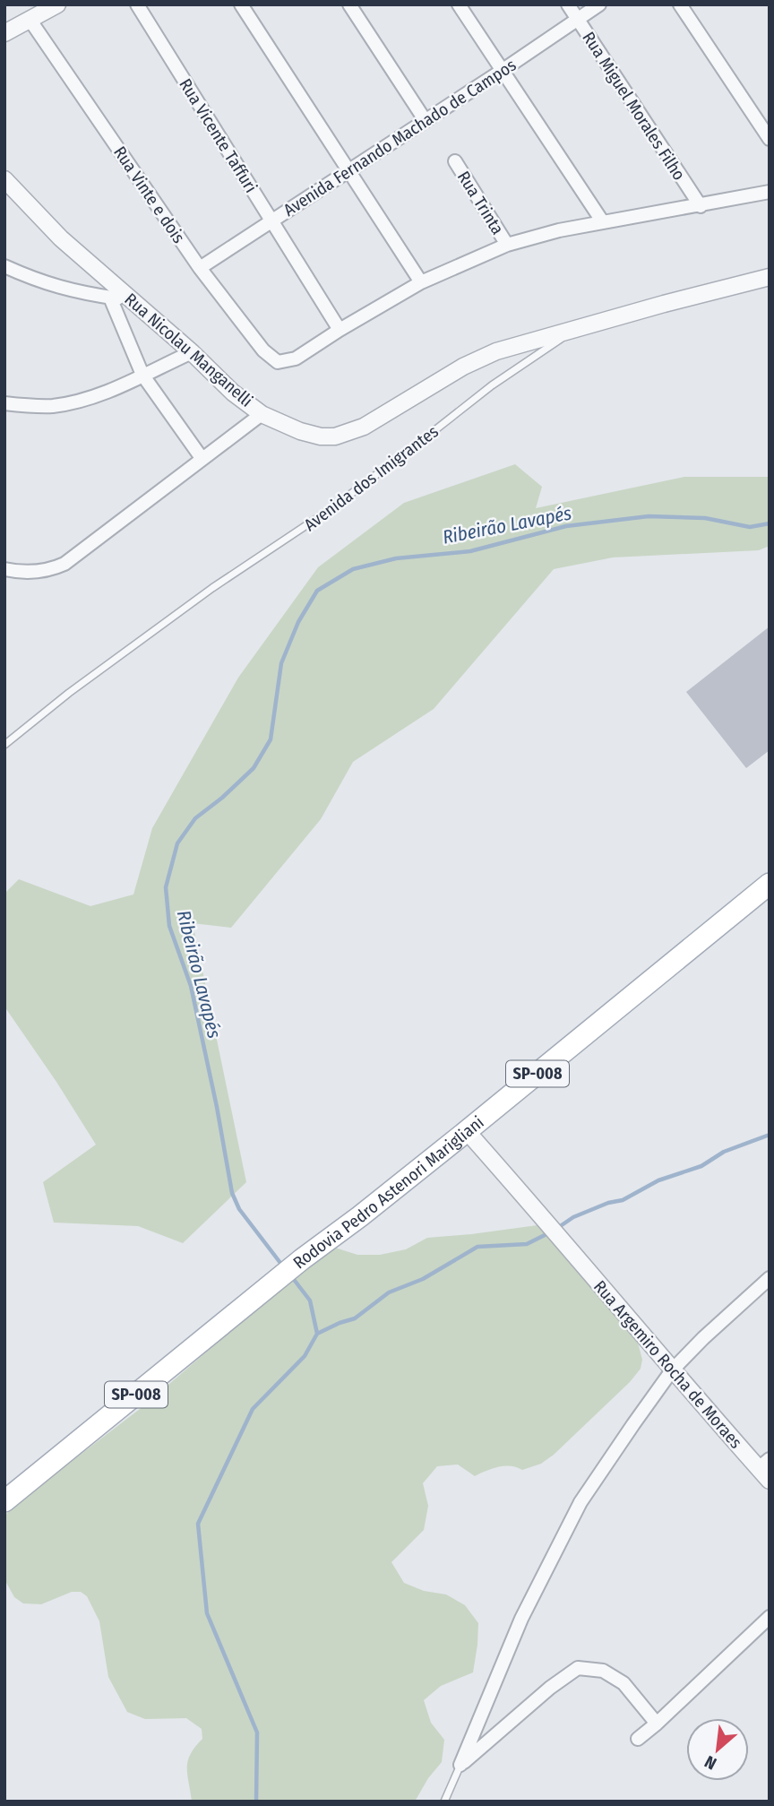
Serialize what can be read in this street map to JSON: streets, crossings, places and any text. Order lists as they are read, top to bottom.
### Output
{
  "streets": {
    "main road": ["SP-008", "Rodovia Pedro Astenori Marigliani"],
    "street": [
      "Rua Miguel Morales Filho",
      "Rua Vicente Taffuri",
      "Avenida Fernando Machado de Campos",
      "Rua Vinte e dois",
      "Rua Trinta",
      "Rua Nicolau Manganelli",
      "Avenida dos Imigrantes",
      "Rua Argemiro Rocha de Moraes"
    ]
  },
  "crossings": [
    ["Rua Miguel Morales Filho", "Avenida Fernando Machado de Campos"],
    ["Rua Vicente Taffuri", "Avenida Fernando Machado de Campos"],
    ["Rua Vicente Taffuri", "Rua Vinte e dois"],
    ["Avenida Fernando Machado de Campos", "Rua Vinte e dois"],
    ["Rua Nicolau Manganelli", "Avenida dos Imigrantes"],
    ["Rodovia Pedro Astenori Marigliani", "Rua Argemiro Rocha de Moraes"]
  ],
  "water": ["Ribeirão Lavapés"],
  "north": "bottom left"
}
